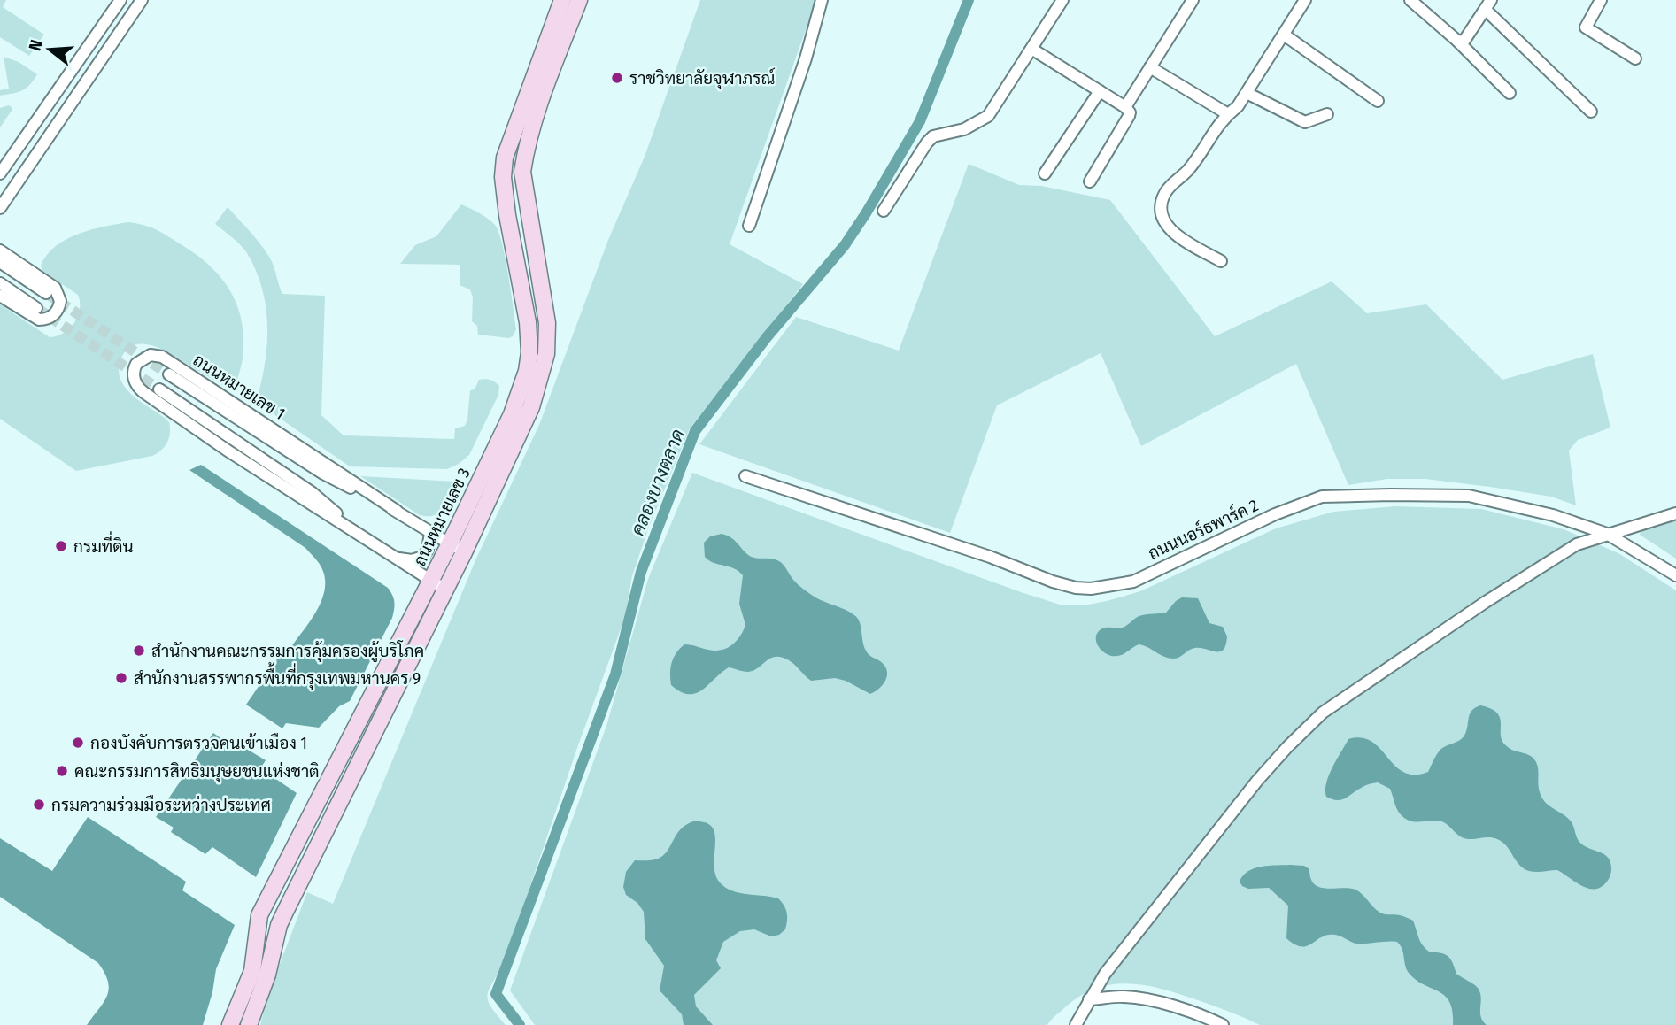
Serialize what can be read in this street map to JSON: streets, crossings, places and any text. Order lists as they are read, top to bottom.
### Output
{
  "streets": {
    "street": ["ถนนหมายเลข 1", "ถนนหมายเลข 3", "ถนนนอร์ธพาร์ค 2"]
  },
  "crossings": [
    ["ถนนหมายเลข 1", "ถนนหมายเลข 3"]
  ],
  "water": ["คลองบางตลาด"],
  "places": [
    "ราชวิทยาลัยจุฬาภรณ์",
    "กรมที่ดิน",
    "สำนักงานคณะกรรมการคุ้มครองผู้บริโภค",
    "สำนักงานสรรพากรพื้นที่กรุงเทพมหานคร 9",
    "กองบังคับการตรวจคนเข้าเมือง 1",
    "คณะกรรมการสิทธิมนุษยชนแห่งชาติ",
    "กรมความร่วมมือระหว่างประเทศ"
  ],
  "north": "left"
}
